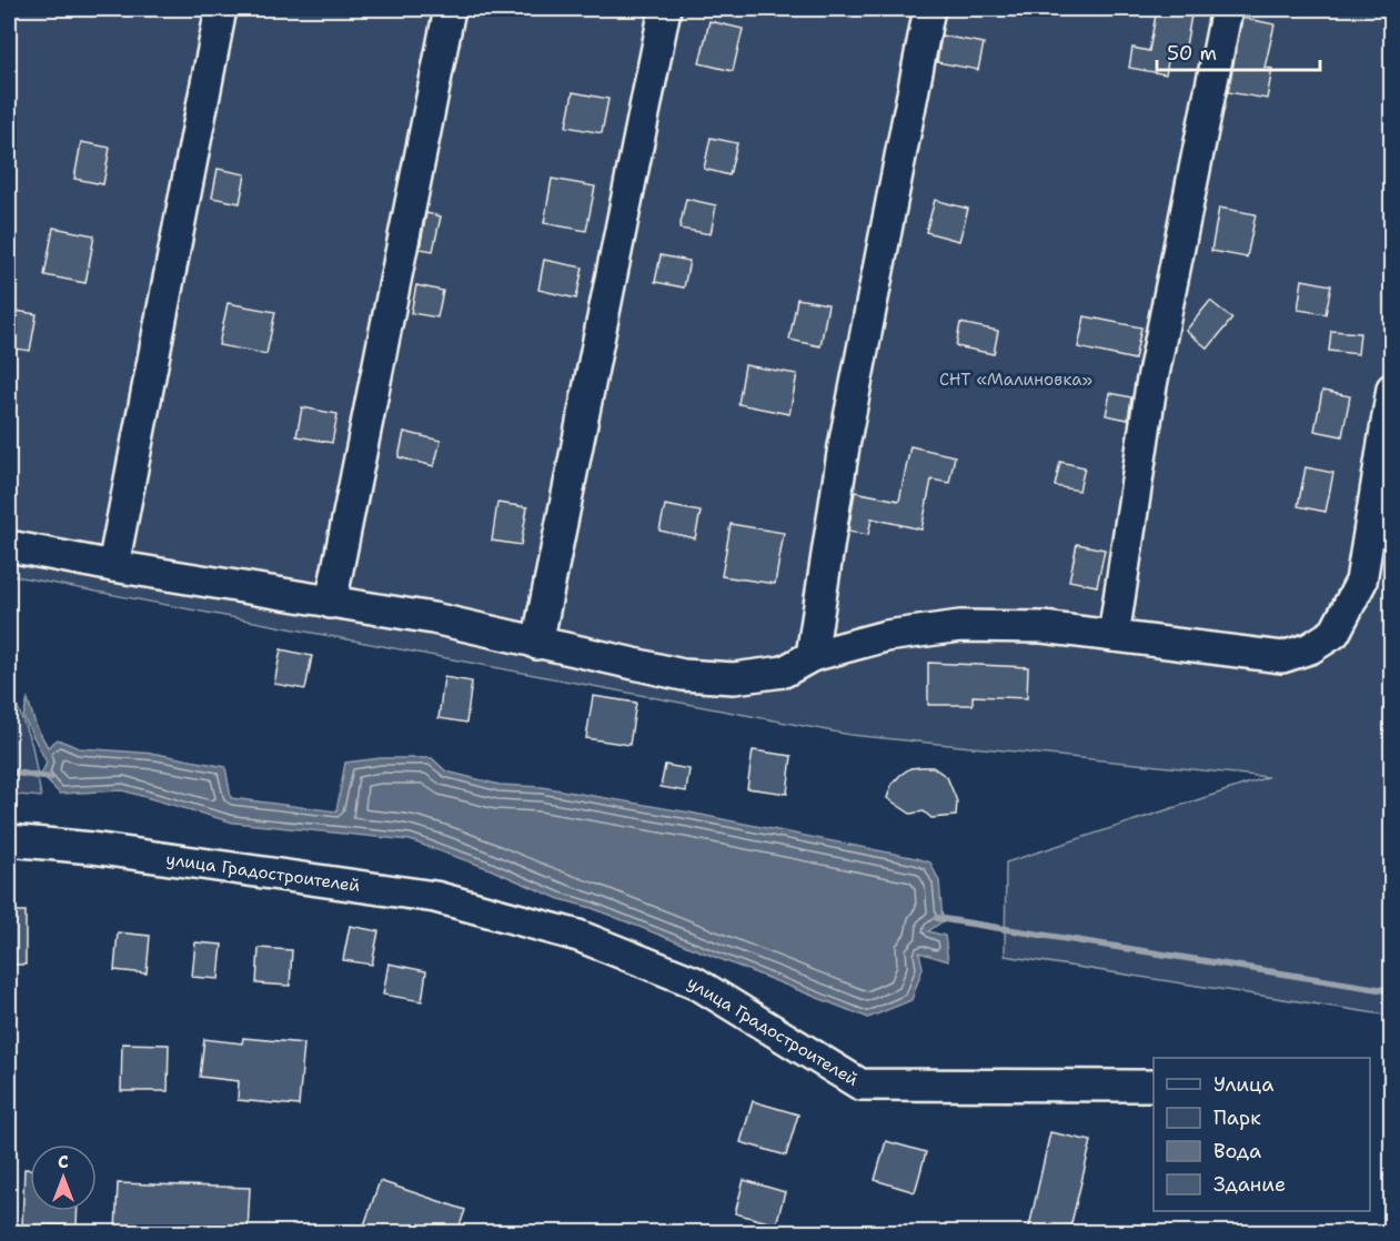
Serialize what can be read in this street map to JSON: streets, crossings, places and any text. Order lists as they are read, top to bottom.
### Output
{
  "streets": {
    "street": ["улица Градостроителей"]
  },
  "parks": ["СНТ «Малиновка»"],
  "legend": [
    "Улица",
    "Парк",
    "Вода",
    "Здание"
  ],
  "scale_bar": "50 m",
  "north": "top"
}
